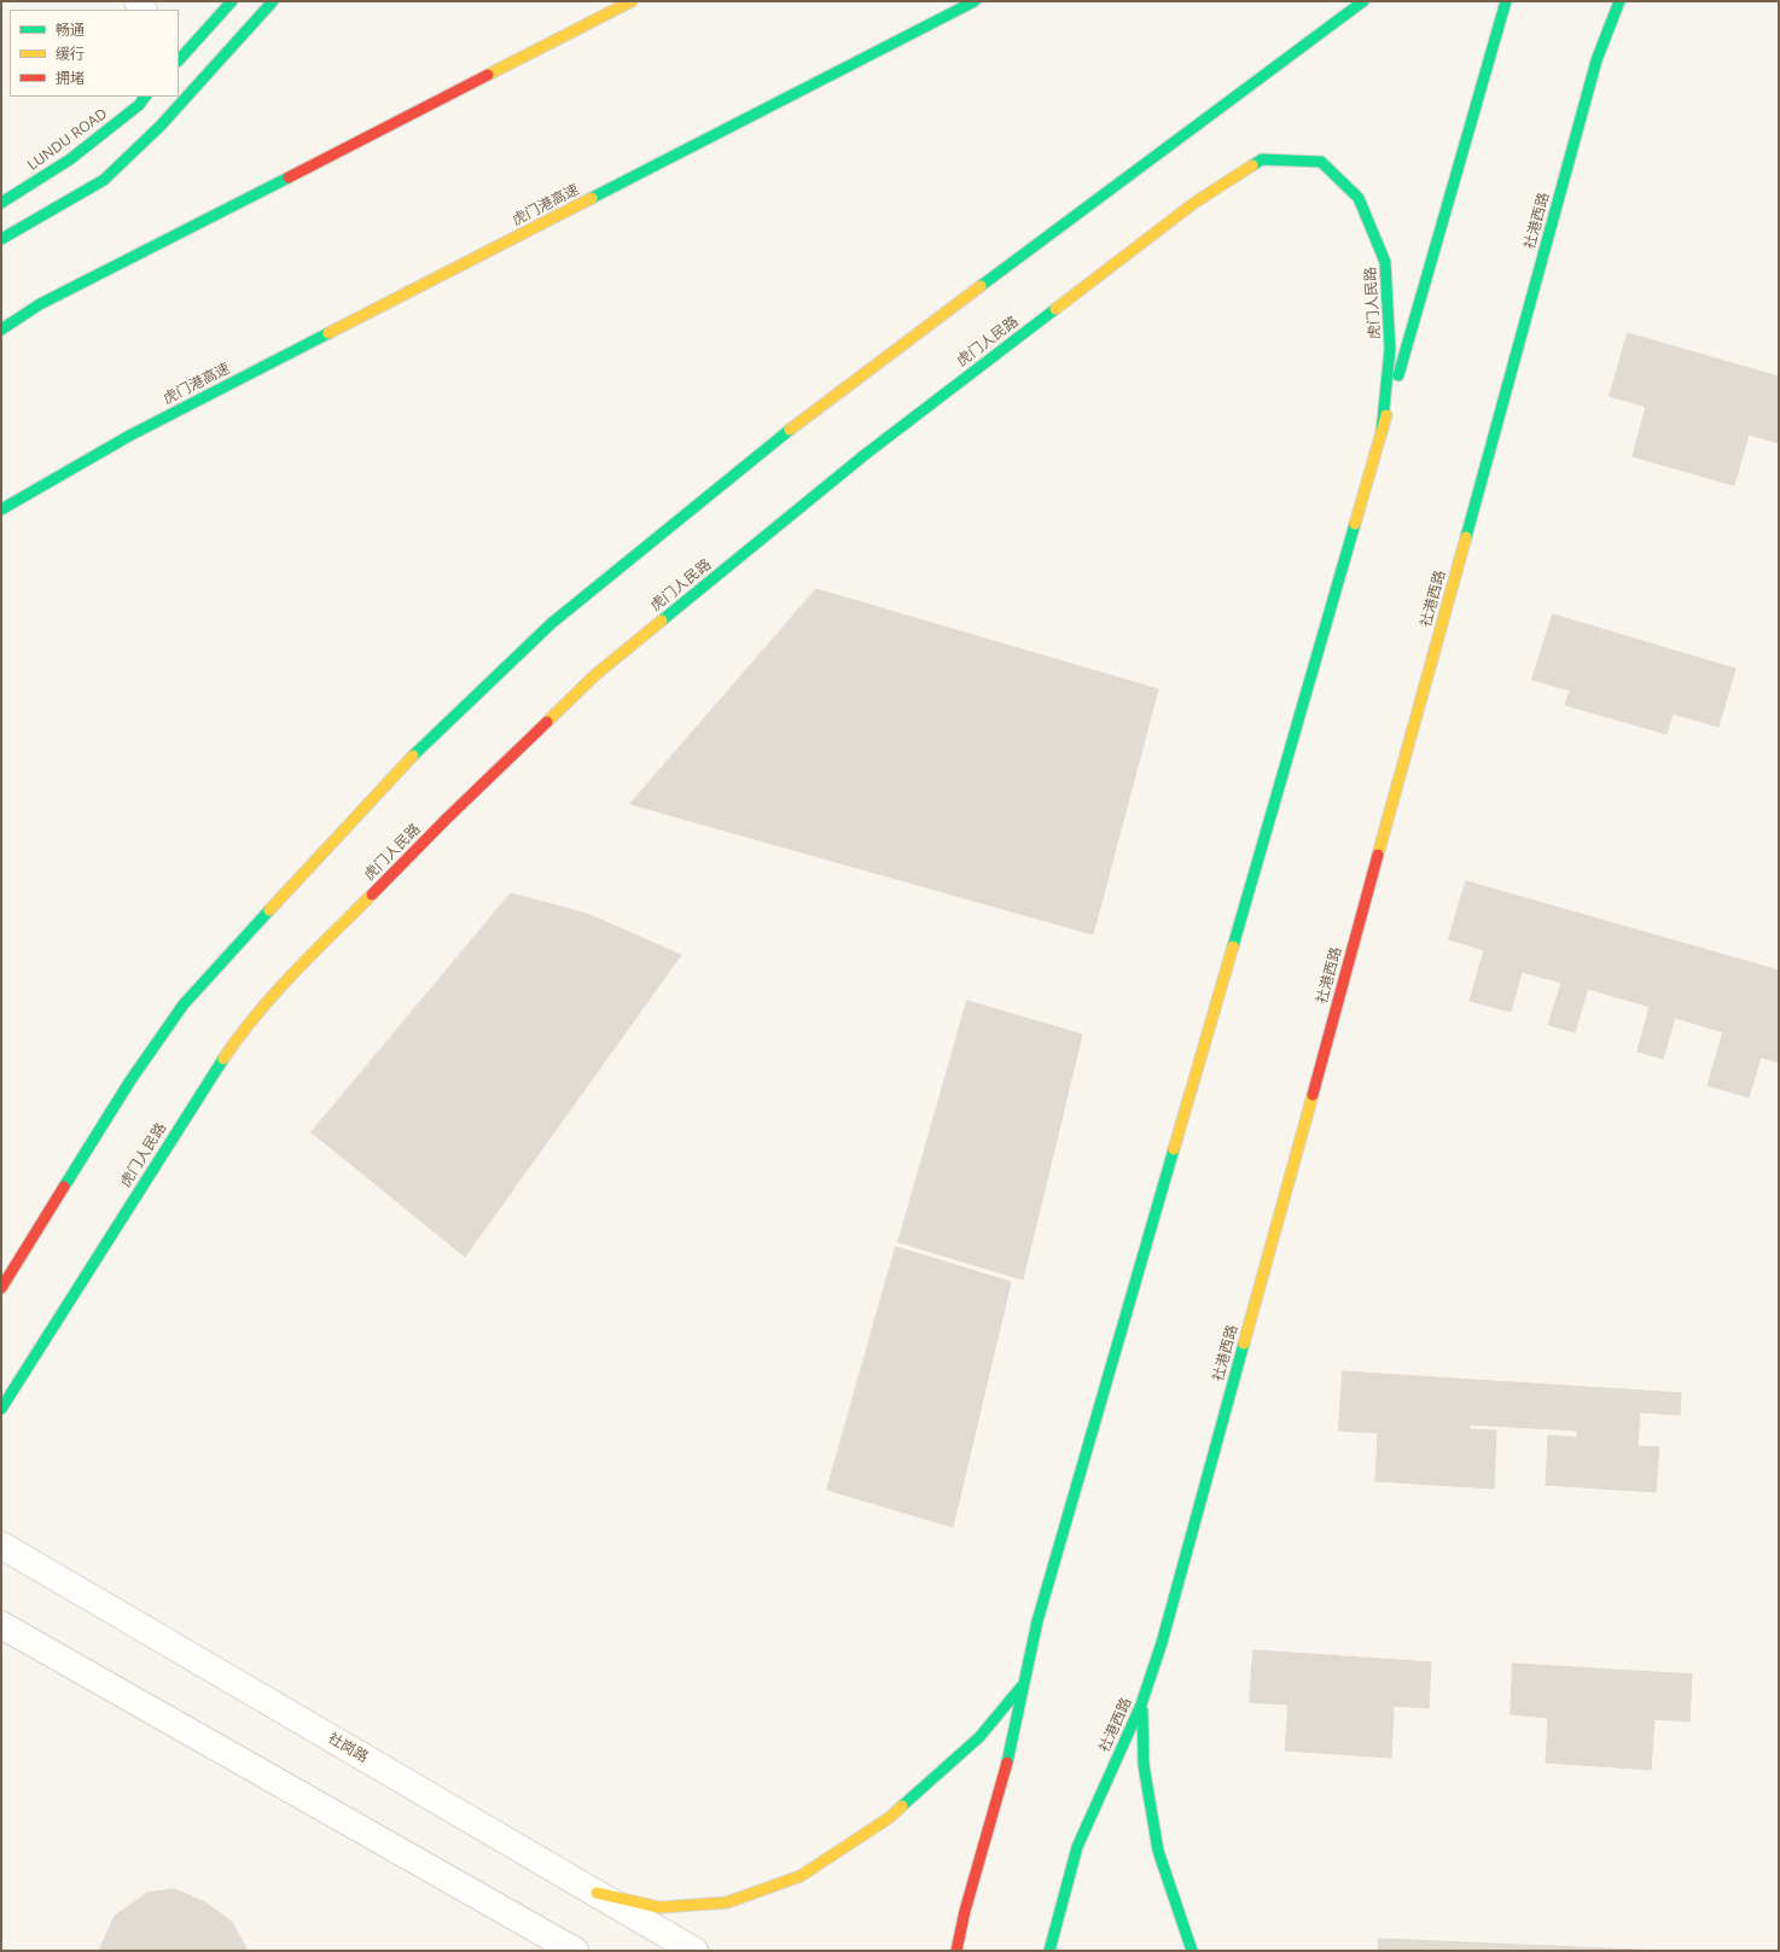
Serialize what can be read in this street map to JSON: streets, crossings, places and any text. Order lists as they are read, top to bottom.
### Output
{
  "streets": {
    "main road": [
      "LUNDU ROAD",
      "虎门港高速",
      "社港西路",
      "虎门人民路"
    ],
    "street": ["社岗路"]
  },
  "legend": ["畅通", "缓行", "拥堵"]
}
